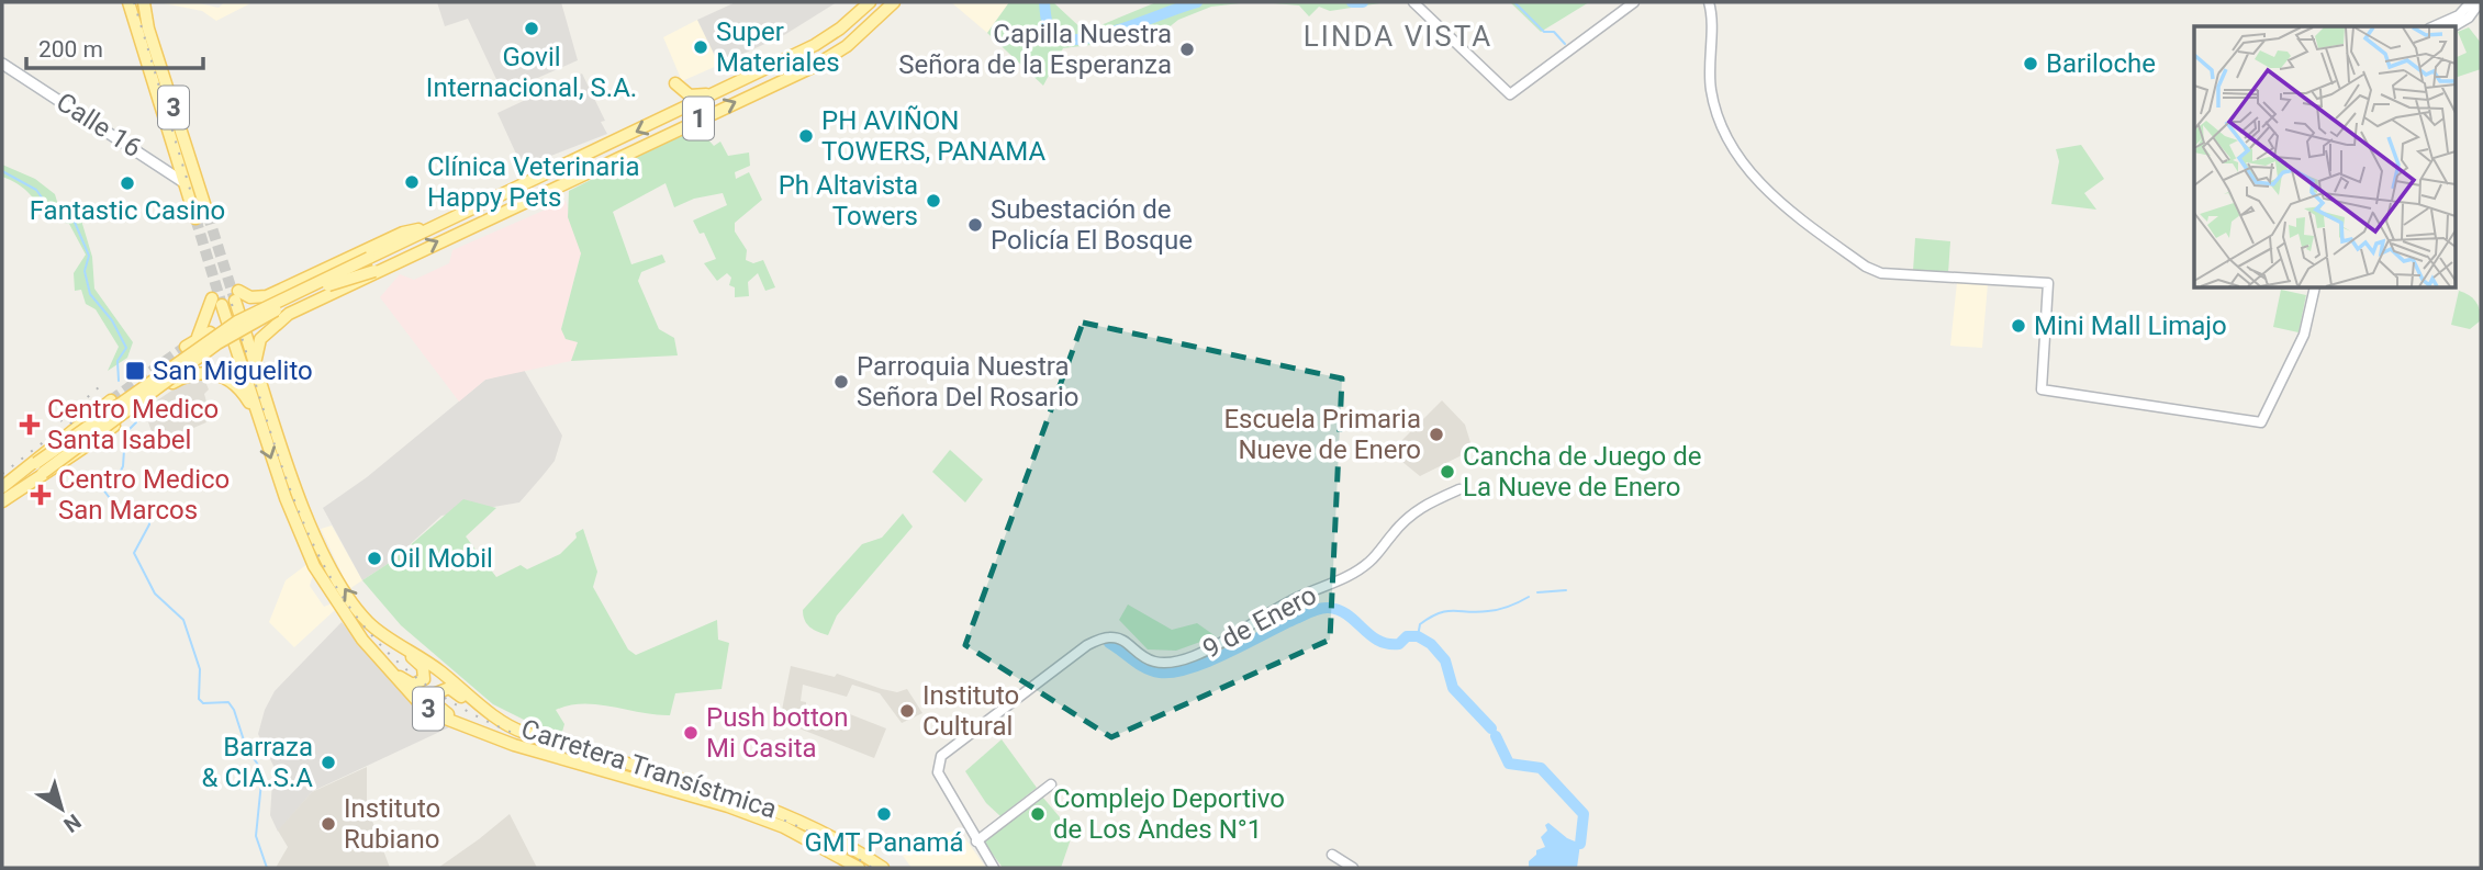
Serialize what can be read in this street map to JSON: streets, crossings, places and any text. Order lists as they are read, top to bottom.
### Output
{
  "streets": {
    "main road": [
      "3",
      "1",
      "Calle 16",
      "Carretera Transístmica"
    ],
    "street": ["9 de Enero"]
  },
  "crossings": [
    ["3", "Calle 16"]
  ],
  "districts": ["LINDA VISTA"],
  "places": {
    "other": [
      "Govil Internacional, S.A.",
      "Super Materiales",
      "Capilla Nuestra Señora de la Esperanza",
      "Bariloche",
      "PH AVIÑON TOWERS, PANAMA",
      "Clínica Veterinaria Happy Pets",
      "Fantastic Casino",
      "Ph Altavista Towers",
      "Subestación de Policía El Bosque",
      "Mini Mall Limajo",
      "Parroquia Nuestra Señora Del Rosario",
      "Escuela Primaria Nueve de Enero",
      "Cancha de Juego de La Nueve de Enero",
      "Oil Mobil",
      "Instituto Cultural",
      "Push botton Mi Casita",
      "Barraza & CIA.S.A",
      "GMT Panamá",
      "Complejo Deportivo de Los Andes N°1",
      "Instituto Rubiano"
    ],
    "transit": ["San Miguelito"],
    "health": ["Centro Medico Santa Isabel", "Centro Medico San Marcos"]
  },
  "scale_bar": "200 m",
  "north": "bottom right"
}
